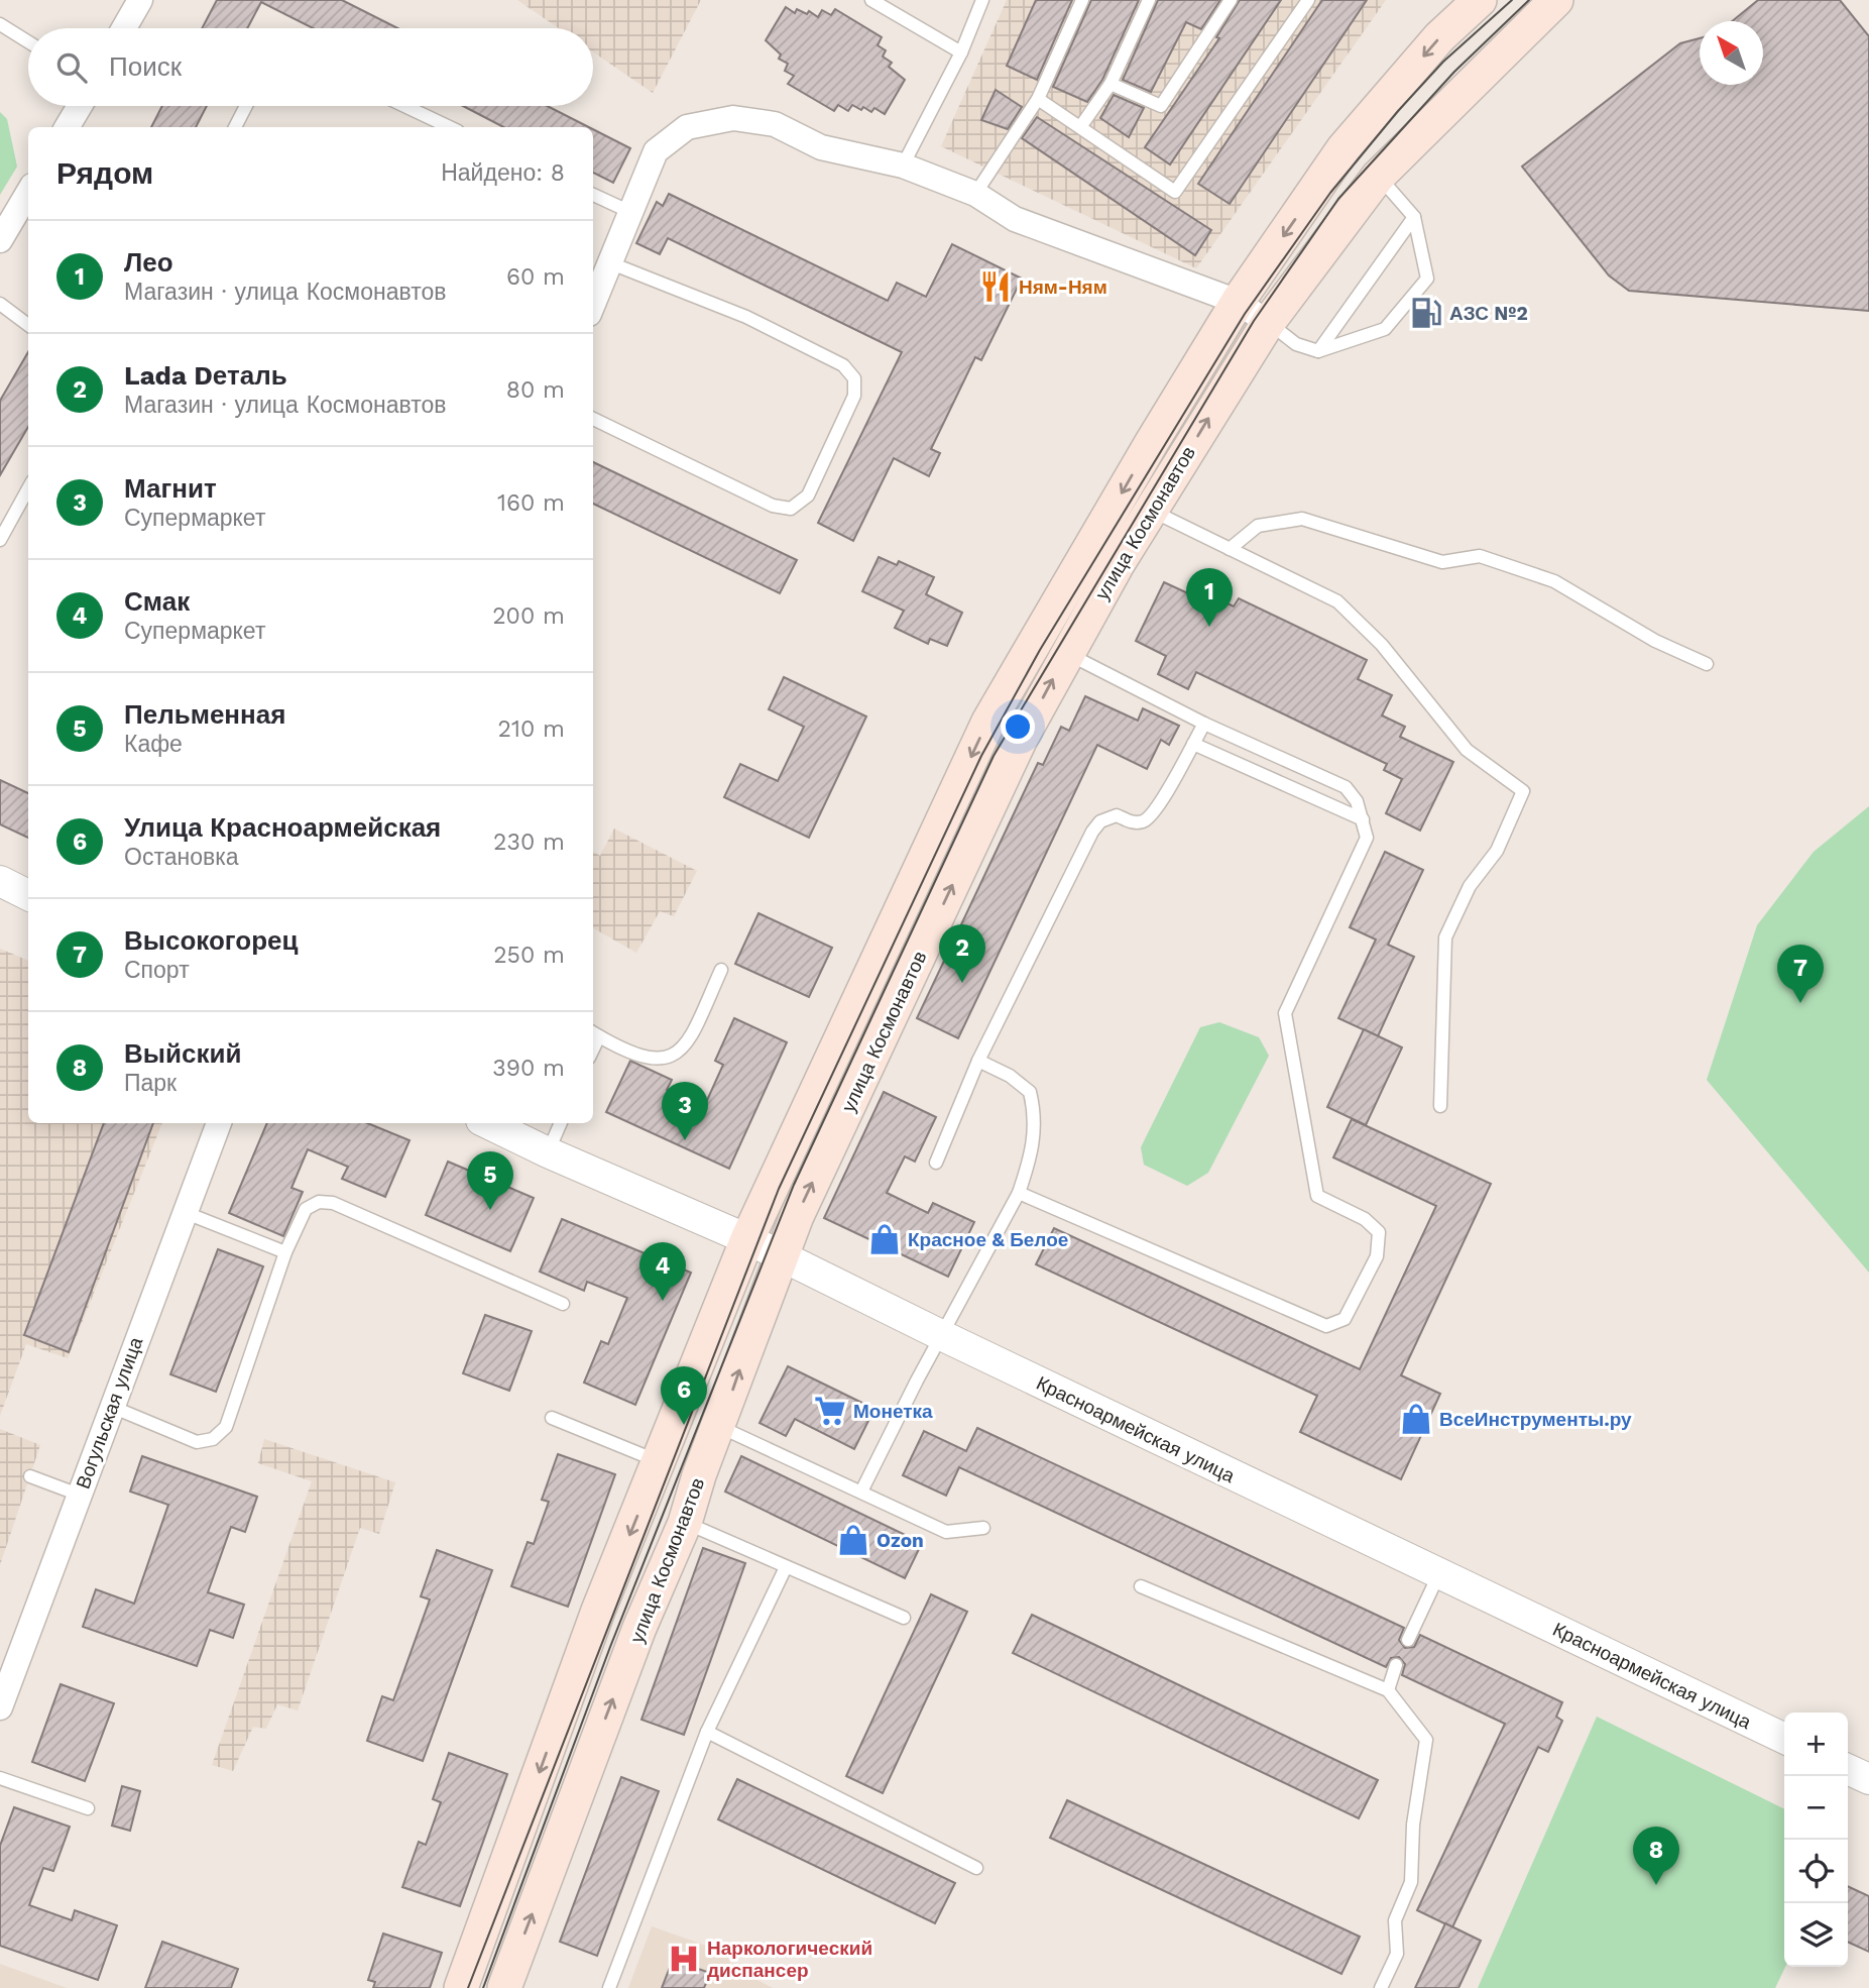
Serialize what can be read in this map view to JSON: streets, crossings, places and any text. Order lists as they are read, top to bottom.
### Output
{
  "streets": {
    "main road": ["улица Космонавтов"],
    "street": ["Вогульская улица", "Красноармейская улица"]
  },
  "crossings": [
    ["улица Космонавтов", "Красноармейская улица"]
  ],
  "places": {
    "restaurant": ["Ням-Ням"],
    "fuel station": ["АЗС №2"],
    "shop": ["Красное & Белое", "ВсеИнструменты.ру", "Ozon"],
    "supermarket": ["Монетка"],
    "hospital": ["Наркологический диспансер"]
  },
  "north": "top left",
  "page": {
    "search": "Поиск",
    "heading": ["Рядом", "Найдено: 8"],
    "list": [
      {
        "mark": "1",
        "name": "Лео",
        "note": "Магазин · улица Космонавтов",
        "value": "60 m"
      },
      {
        "mark": "2",
        "name": "Lada Dеталь",
        "note": "Магазин · улица Космонавтов",
        "value": "80 m"
      },
      {
        "mark": "3",
        "name": "Магнит",
        "note": "Супермаркет",
        "value": "160 m"
      },
      {
        "mark": "4",
        "name": "Смак",
        "note": "Супермаркет",
        "value": "200 m"
      },
      {
        "mark": "5",
        "name": "Пельменная",
        "note": "Кафе",
        "value": "210 m"
      },
      {
        "mark": "6",
        "name": "Улица Красноармейская",
        "note": "Остановка",
        "value": "230 m"
      },
      {
        "mark": "7",
        "name": "Высокогорец",
        "note": "Спорт",
        "value": "250 m"
      },
      {
        "mark": "8",
        "name": "Выйский",
        "note": "Парк",
        "value": "390 m"
      }
    ],
    "pins": [
      "1",
      "2",
      "7",
      "3",
      "5",
      "4",
      "6",
      "8"
    ],
    "map_buttons": ["+", "−"]
  }
}
